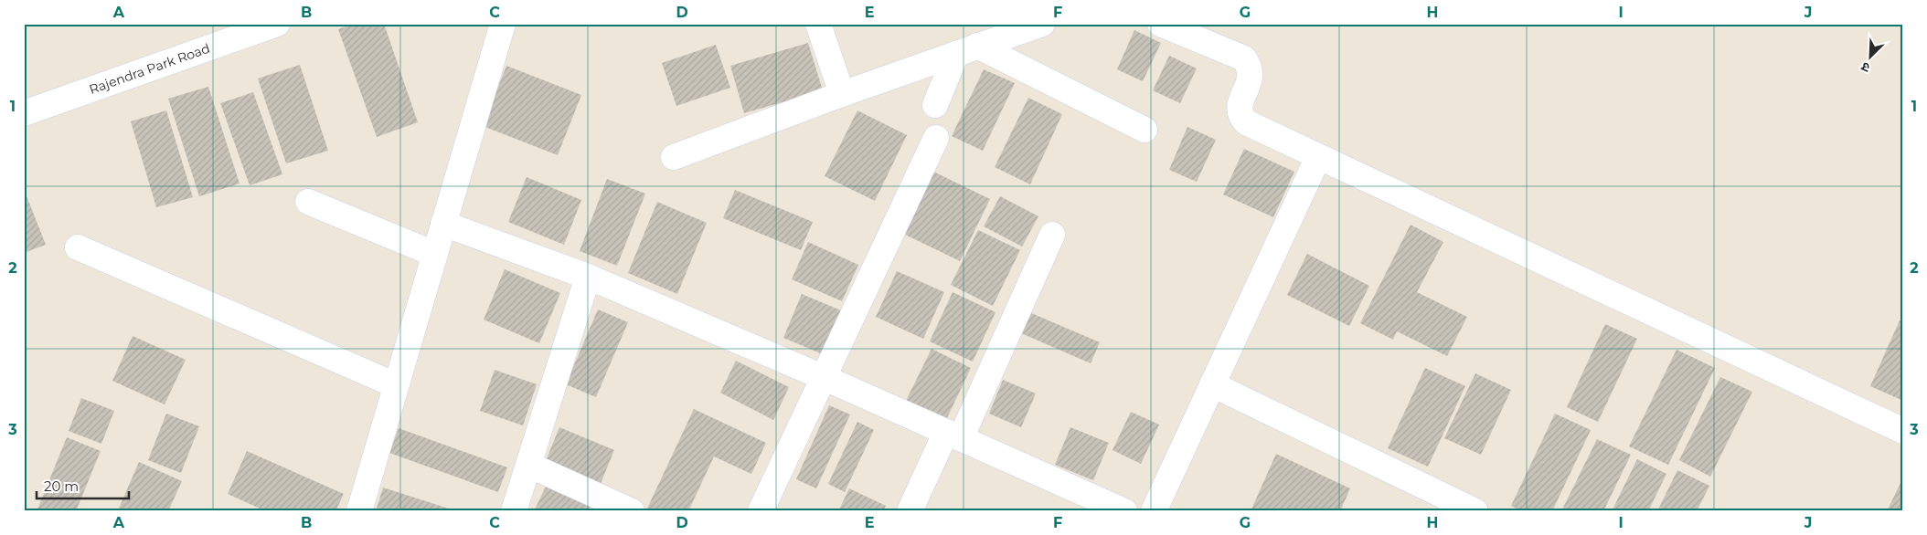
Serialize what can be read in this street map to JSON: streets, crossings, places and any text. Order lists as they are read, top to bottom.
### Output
{
  "streets": {
    "street": ["Rajendra Park Road"]
  },
  "scale_bar": "20 m",
  "north": "bottom left",
  "grid": {
    "columns": [
      "A",
      "B",
      "C",
      "D",
      "E",
      "F",
      "G",
      "H",
      "I",
      "J"
    ],
    "rows": ["1", "2", "3"]
  }
}
